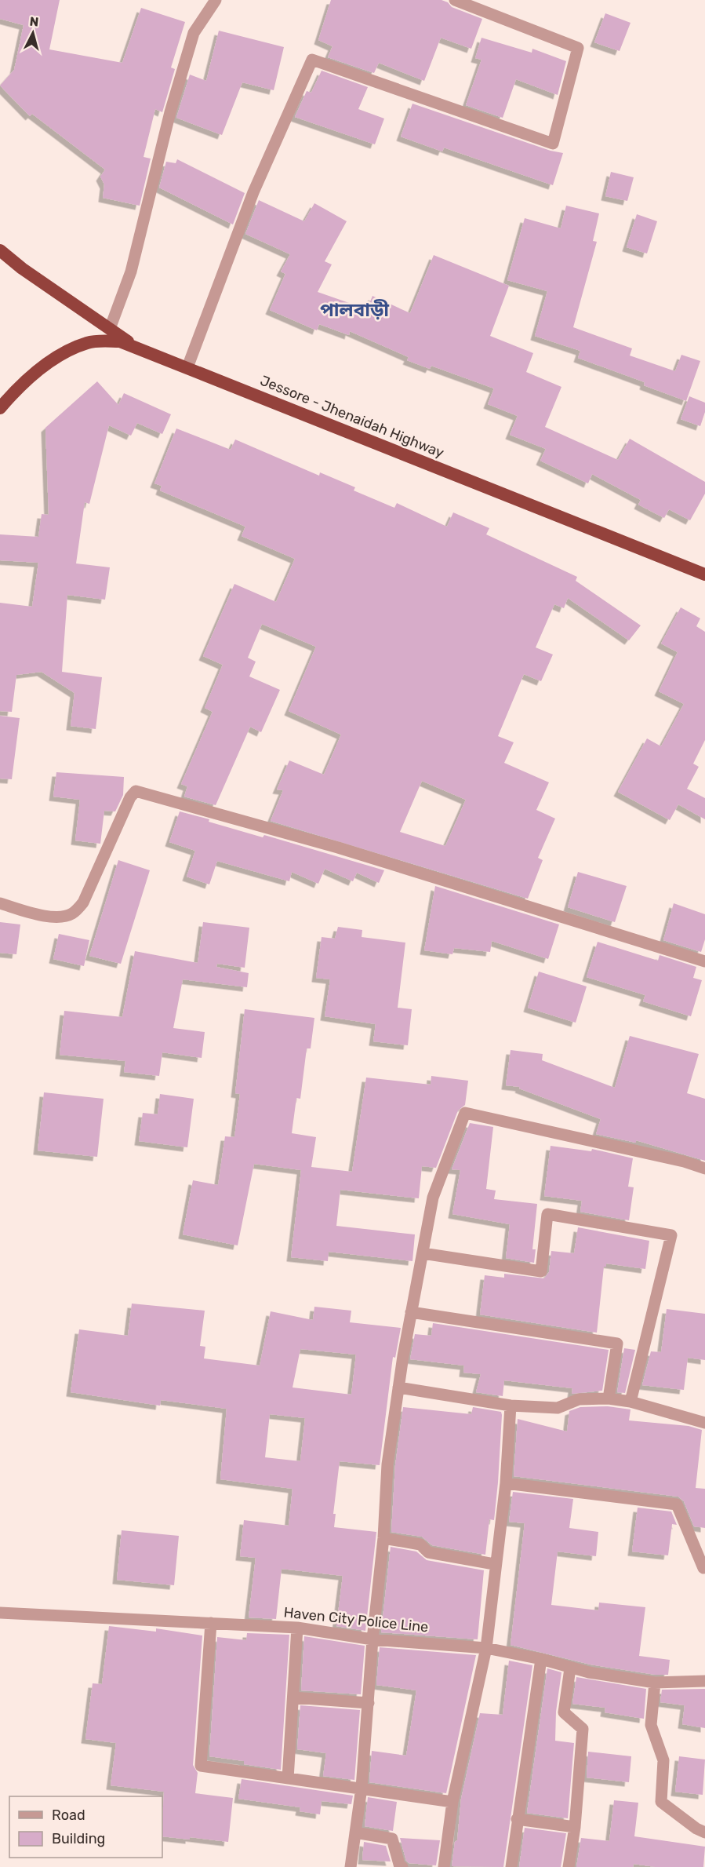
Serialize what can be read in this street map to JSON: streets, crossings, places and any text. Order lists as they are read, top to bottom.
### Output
{
  "streets": {
    "highway": ["Jessore - Jhenaidah Highway"],
    "street": ["Haven City Police Line"]
  },
  "districts": ["পালবাড়ী"],
  "legend": ["Road", "Building"],
  "north": "top"
}
